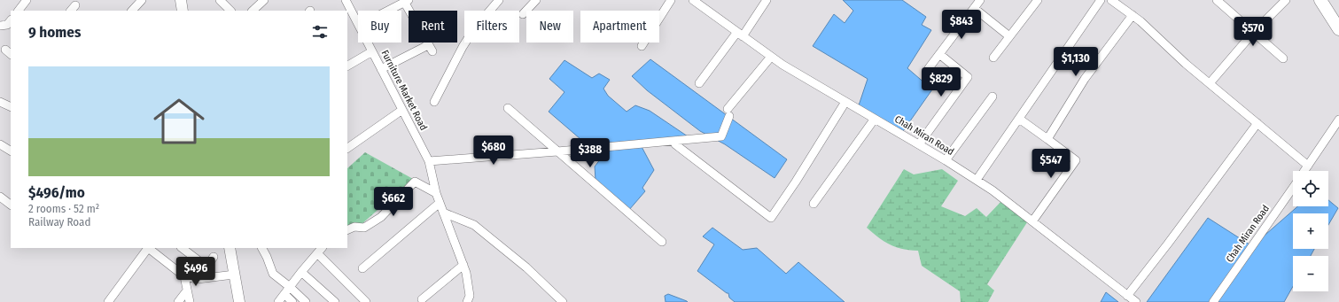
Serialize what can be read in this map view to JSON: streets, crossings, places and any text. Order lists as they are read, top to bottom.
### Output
{
  "streets": {
    "street": ["Furniture Market Road", "Chah Miran Road"]
  },
  "page": {
    "price": [
      "$843",
      "$570",
      "$1,130",
      "$829",
      "$680",
      "$388",
      "$547",
      "$662",
      "$496"
    ],
    "chip": [
      "Buy",
      "Rent",
      "Filters",
      "New",
      "Apartment"
    ],
    "heading": "9 homes",
    "list": [
      {
        "name": "$496/mo",
        "note": "2 rooms · 52 m² · Railway Road"
      }
    ],
    "map_buttons": ["+", "−"]
  }
}
